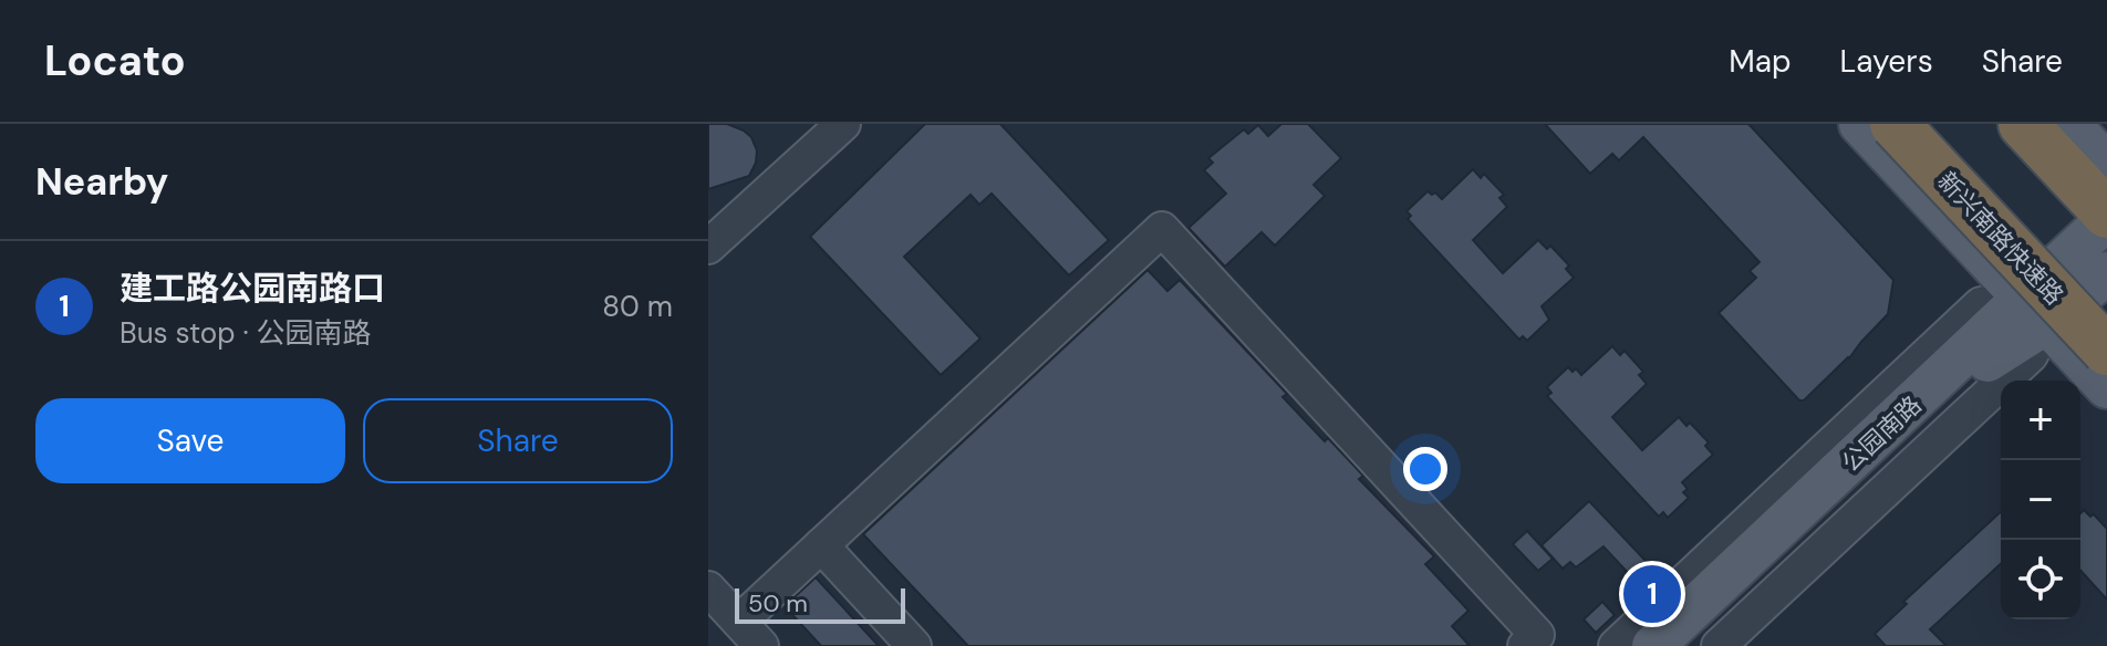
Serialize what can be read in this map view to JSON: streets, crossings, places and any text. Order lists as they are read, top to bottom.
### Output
{
  "streets": {
    "highway": ["新兴南路快速路"],
    "main road": ["公园南路"]
  },
  "scale_bar": "50 m",
  "page": {
    "header": "Locato",
    "nav": ["Map", "Layers", "Share"],
    "heading": "Nearby",
    "list": [
      {
        "mark": "1",
        "name": "建工路公园南路口",
        "note": "Bus stop · 公园南路",
        "value": "80 m"
      }
    ],
    "buttons": ["Save", "Share"],
    "map_buttons": ["+", "−"],
    "pins": "1",
    "scale": "50 m"
  }
}
